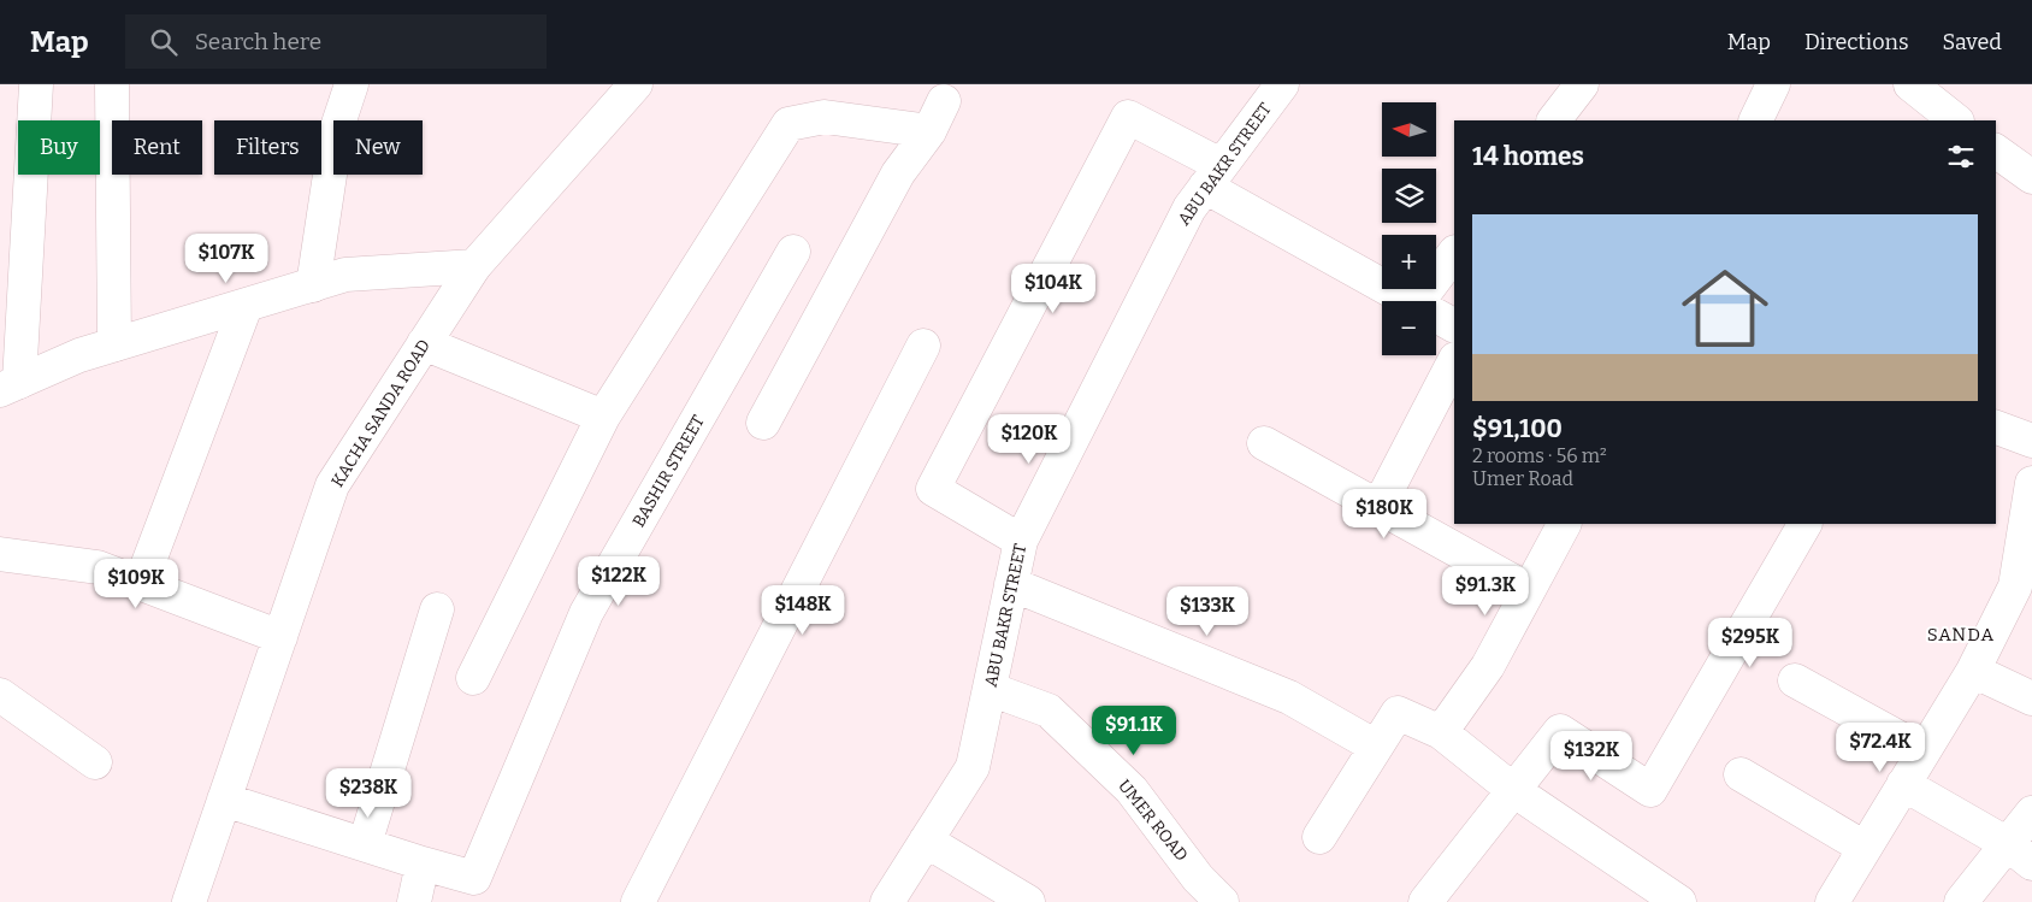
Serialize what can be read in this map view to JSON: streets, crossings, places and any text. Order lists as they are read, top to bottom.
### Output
{
  "streets": {
    "street": [
      "ABU BAKR STREET",
      "KACHA SANDA ROAD",
      "BASHIR STREET",
      "UMER ROAD"
    ]
  },
  "crossings": [
    ["ABU BAKR STREET", "UMER ROAD"]
  ],
  "districts": ["SANDA"],
  "north": "left",
  "page": {
    "header": "Map",
    "search": "Search here",
    "nav": ["Map", "Directions", "Saved"],
    "map_buttons": ["+", "−"],
    "chip": [
      "Buy",
      "Rent",
      "Filters",
      "New"
    ],
    "heading": "14 homes",
    "list": [
      {
        "name": "$91,100",
        "note": "2 rooms · 56 m² · Umer Road"
      }
    ],
    "price": [
      "$107K",
      "$104K",
      "$120K",
      "$180K",
      "$122K",
      "$109K",
      "$91.3K",
      "$148K",
      "$133K",
      "$295K",
      "$91.1K",
      "$72.4K",
      "$132K",
      "$238K"
    ]
  }
}
